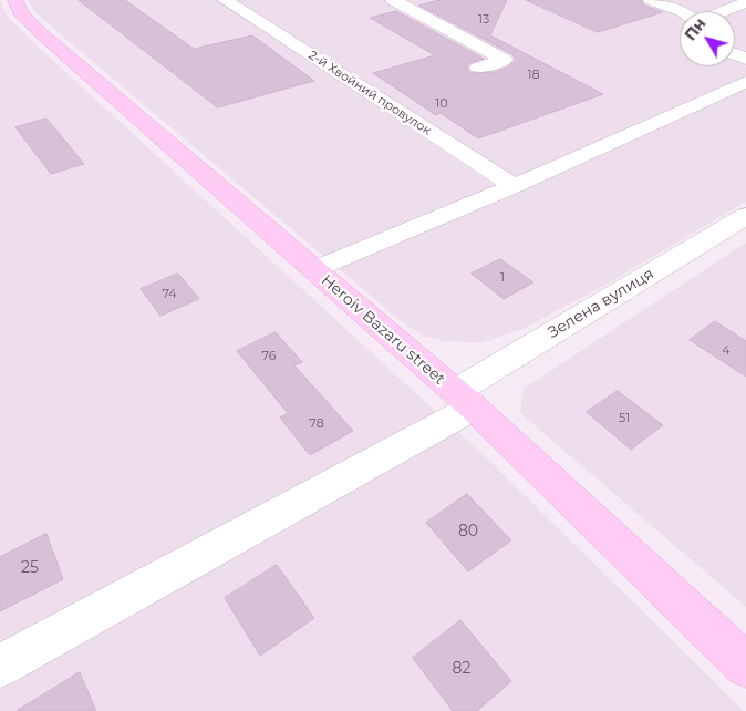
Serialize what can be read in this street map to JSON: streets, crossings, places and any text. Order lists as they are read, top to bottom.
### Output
{
  "streets": {
    "main road": ["Heroiv Bazaru street"],
    "street": ["2-й Хвойний провулок", "Зелена вулиця"]
  },
  "crossings": [
    ["Зелена вулиця", "Heroiv Bazaru street"]
  ],
  "house_numbers": [
    "13",
    "18",
    "10",
    "1",
    "74",
    "4",
    "76",
    "51",
    "78",
    "80",
    "25",
    "82"
  ],
  "north": "top left"
}
